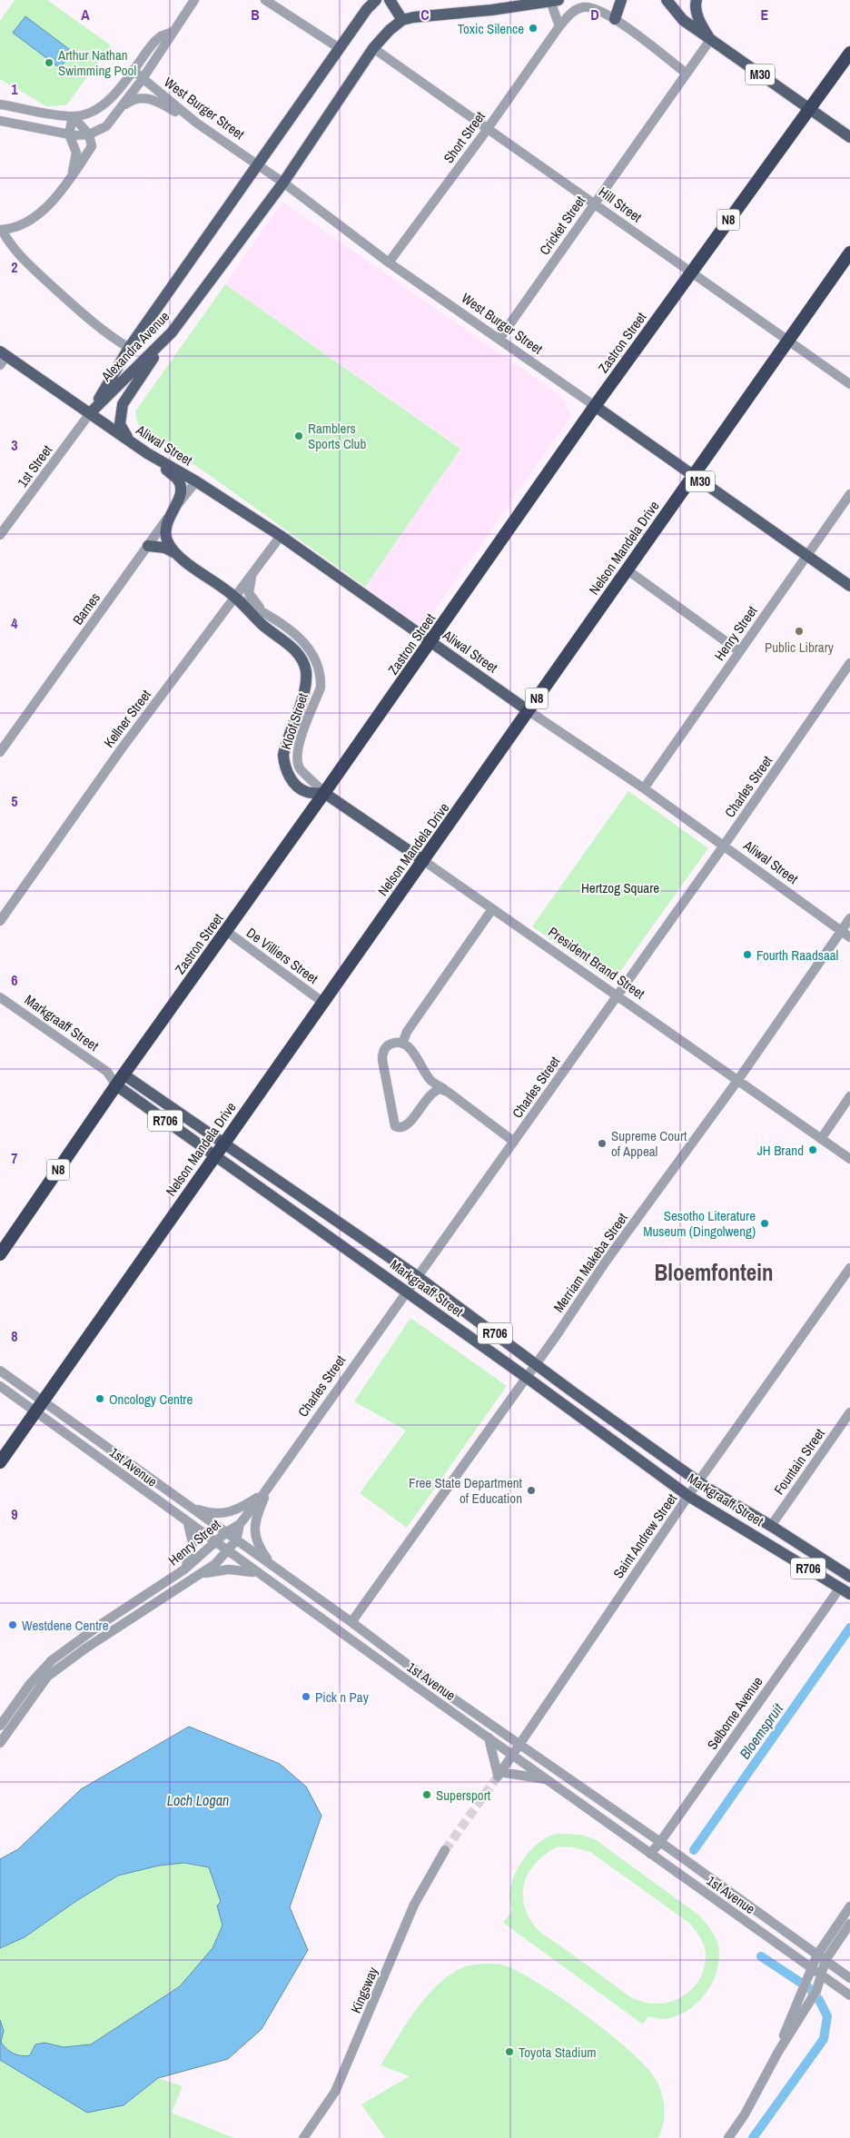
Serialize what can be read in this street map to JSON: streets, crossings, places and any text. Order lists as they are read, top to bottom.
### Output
{
  "streets": {
    "highway": ["N8", "Zastron Street", "Nelson Mandela Drive"],
    "main road": [
      "M30",
      "West Burger Street",
      "Alexandra Avenue",
      "Aliwal Street",
      "Kloof Street",
      "President Brand Street",
      "Markgraaff Street",
      "R706"
    ],
    "street": [
      "Short Street",
      "Hill Street",
      "Cricket Street",
      "1st Street",
      "Barnes",
      "Henry Street",
      "Kellner Street",
      "Charles Street",
      "De Villiers Street",
      "Merriam Makeba Street",
      "Fountain Street",
      "1st Avenue",
      "Saint Andrew Street",
      "Selborne Avenue",
      "Kingsway"
    ]
  },
  "crossings": [
    ["M30", "Cricket Street"],
    ["M30", "Zastron Street"],
    ["West Burger Street", "Short Street"],
    ["West Burger Street", "Cricket Street"],
    ["West Burger Street", "Zastron Street"],
    ["West Burger Street", "Alexandra Avenue"],
    ["West Burger Street", "Nelson Mandela Drive"],
    ["West Burger Street", "Henry Street"],
    ["Short Street", "Hill Street"],
    ["Hill Street", "Cricket Street"],
    ["Hill Street", "Zastron Street"],
    ["Hill Street", "Alexandra Avenue"],
    ["Hill Street", "Nelson Mandela Drive"],
    ["Zastron Street", "Aliwal Street"],
    ["Zastron Street", "Kloof Street"],
    ["Zastron Street", "De Villiers Street"],
    ["Zastron Street", "President Brand Street"],
    ["Zastron Street", "Markgraaff Street"],
    ["Alexandra Avenue", "Aliwal Street"],
    ["Alexandra Avenue", "1st Street"],
    ["Aliwal Street", "1st Street"],
    ["Aliwal Street", "Nelson Mandela Drive"],
    ["Aliwal Street", "Barnes"],
    ["Aliwal Street", "Henry Street"],
    ["Aliwal Street", "Kellner Street"],
    ["Aliwal Street", "Charles Street"],
    ["Aliwal Street", "Merriam Makeba Street"],
    ["Nelson Mandela Drive", "De Villiers Street"],
    ["Nelson Mandela Drive", "President Brand Street"],
    ["Nelson Mandela Drive", "Markgraaff Street"],
    ["Nelson Mandela Drive", "1st Avenue"],
    ["Henry Street", "Charles Street"],
    ["Henry Street", "1st Avenue"],
    ["Kellner Street", "Kloof Street"],
    ["Kloof Street", "President Brand Street"],
    ["Charles Street", "President Brand Street"],
    ["Charles Street", "Markgraaff Street"],
    ["President Brand Street", "Merriam Makeba Street"],
    ["Markgraaff Street", "Merriam Makeba Street"],
    ["Markgraaff Street", "Fountain Street"],
    ["Markgraaff Street", "Saint Andrew Street"],
    ["Markgraaff Street", "Selborne Avenue"],
    ["Merriam Makeba Street", "1st Avenue"],
    ["1st Avenue", "Saint Andrew Street"],
    ["1st Avenue", "Selborne Avenue"]
  ],
  "districts": ["Bloemfontein"],
  "water": ["Bloemspruit", "Loch Logan"],
  "parks": ["Hertzog Square"],
  "places": [
    "Toxic Silence",
    "Arthur Nathan Swimming Pool",
    "Ramblers Sports Club",
    "Public Library",
    "Fourth Raadsaal",
    "Supreme Court of Appeal",
    "JH Brand",
    "Sesotho Literature Museum (Dingolweng)",
    "Oncology Centre",
    "Free State Department of Education",
    "Westdene Centre",
    "Pick n Pay",
    "Supersport",
    "Toyota Stadium"
  ],
  "grid": {
    "columns": [
      "A",
      "B",
      "C",
      "D",
      "E"
    ],
    "rows": [
      "1",
      "2",
      "3",
      "4",
      "5",
      "6",
      "7",
      "8",
      "9"
    ]
  }
}
